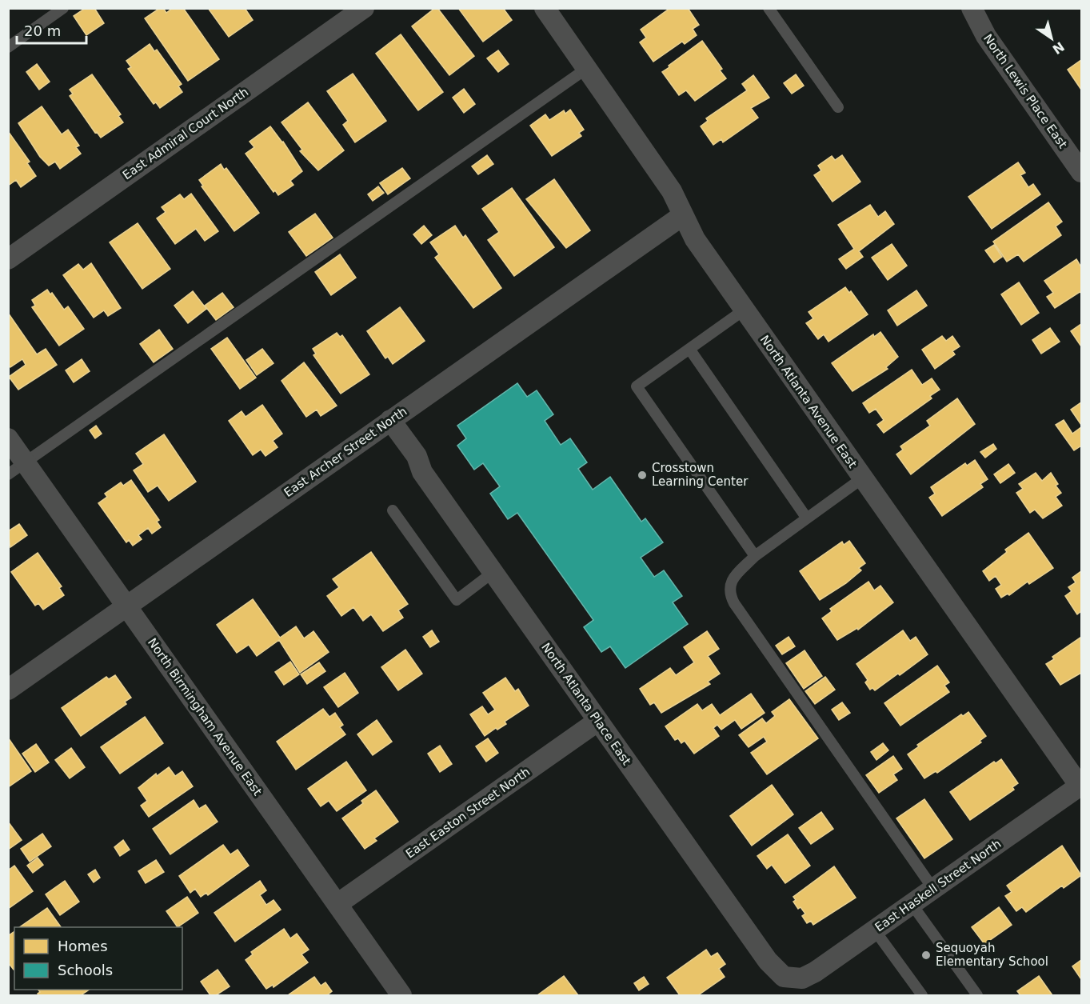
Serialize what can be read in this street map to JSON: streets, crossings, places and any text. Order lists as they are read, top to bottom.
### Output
{
  "streets": {
    "street": [
      "North Lewis Place East",
      "East Admiral Court North",
      "North Atlanta Avenue East",
      "East Archer Street North",
      "North Atlanta Place East",
      "North Birmingham Avenue East",
      "East Easton Street North",
      "East Haskell Street North"
    ]
  },
  "crossings": [
    ["North Atlanta Avenue East", "East Archer Street North"],
    ["North Atlanta Avenue East", "East Haskell Street North"],
    ["East Archer Street North", "North Atlanta Place East"],
    ["East Archer Street North", "North Birmingham Avenue East"],
    ["North Atlanta Place East", "East Easton Street North"],
    ["North Atlanta Place East", "East Haskell Street North"],
    ["North Birmingham Avenue East", "East Easton Street North"]
  ],
  "places": ["Crosstown Learning Center", "Sequoyah Elementary School"],
  "legend": ["Homes", "Schools"],
  "scale_bar": "20 m",
  "north": "bottom right"
}
